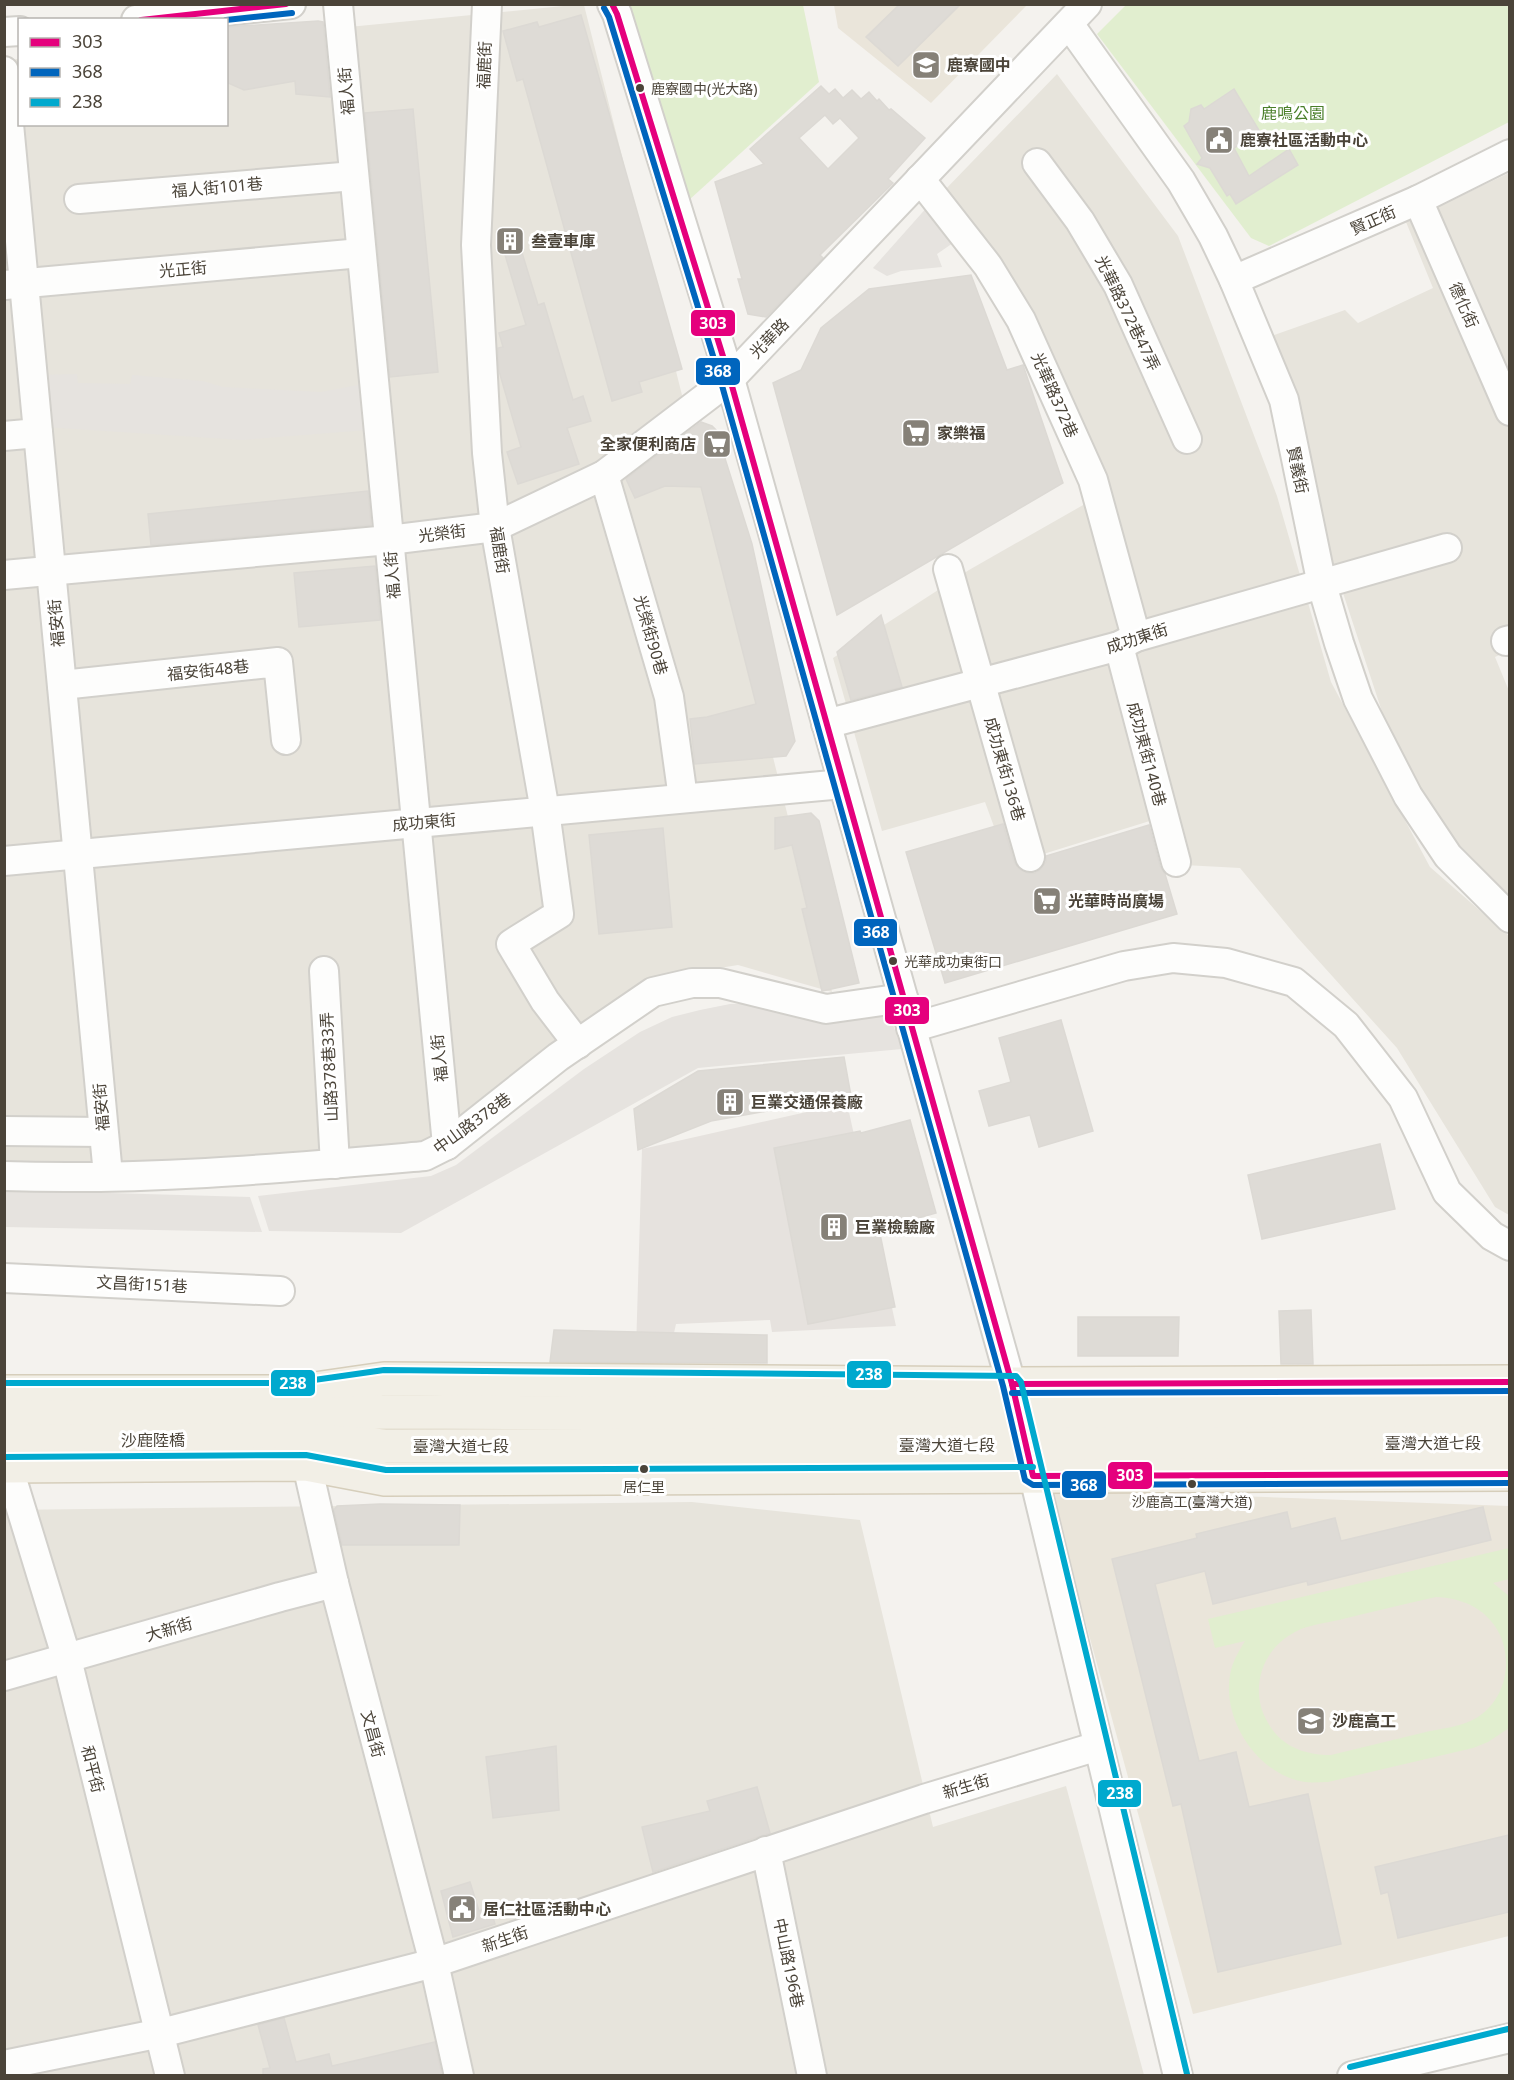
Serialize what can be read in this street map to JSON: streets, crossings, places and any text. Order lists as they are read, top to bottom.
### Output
{
  "streets": {
    "main road": ["沙鹿陸橋", "臺灣大道七段"],
    "street": [
      "福鹿街",
      "福人街",
      "福人街101巷",
      "賢正街",
      "光正街",
      "德化街",
      "光華路372巷47弄",
      "光華路",
      "光華路372巷",
      "賢義街",
      "光榮街",
      "福安街",
      "光榮街90巷",
      "成功東街",
      "福安街48巷",
      "成功東街140巷",
      "成功東街136巷",
      "山路378巷33弄",
      "中山路378巷",
      "文昌街151巷",
      "大新街",
      "文昌街",
      "和平街",
      "新生街",
      "中山路196巷"
    ]
  },
  "crossings": [
    ["福鹿街", "光榮街"],
    ["福鹿街", "成功東街"],
    ["福鹿街", "中山路378巷"],
    ["福人街", "福人街101巷"],
    ["福人街", "光正街"],
    ["福人街", "光榮街"],
    ["福人街", "成功東街"],
    ["福人街", "中山路378巷"],
    ["賢正街", "德化街"],
    ["賢正街", "賢義街"],
    ["光正街", "福安街"],
    ["光華路", "光華路372巷"],
    ["光華路", "賢義街"],
    ["光華路", "光榮街"],
    ["光華路372巷", "成功東街"],
    ["光華路372巷", "成功東街140巷"],
    ["賢義街", "成功東街"],
    ["光榮街", "福安街"],
    ["光榮街", "光榮街90巷"],
    ["福安街", "成功東街"],
    ["福安街", "福安街48巷"],
    ["福安街", "中山路378巷"],
    ["光榮街90巷", "成功東街"],
    ["成功東街", "成功東街140巷"],
    ["成功東街", "成功東街136巷"],
    ["山路378巷33弄", "中山路378巷"],
    ["沙鹿陸橋", "臺灣大道七段"],
    ["沙鹿陸橋", "文昌街"],
    ["臺灣大道七段", "文昌街"],
    ["臺灣大道七段", "和平街"],
    ["大新街", "文昌街"],
    ["大新街", "和平街"],
    ["文昌街", "新生街"],
    ["和平街", "新生街"],
    ["新生街", "中山路196巷"]
  ],
  "parks": ["鹿鳴公園"],
  "places": {
    "school or university": ["鹿寮國中", "沙鹿高工"],
    "other": [
      "鹿寮國中(光大路)",
      "光華成功東街口",
      "居仁里",
      "沙鹿高工(臺灣大道)"
    ],
    "public building": ["鹿寮社區活動中心", "居仁社區活動中心"],
    "building": ["叁壹車庫", "巨業交通保養廠", "巨業檢驗廠"],
    "supermarket": ["家樂福", "全家便利商店", "光華時尚廣場"]
  },
  "lines": ["transit line 303", "transit line 368", "transit line 238"],
  "legend": ["303", "368", "238"]
}
